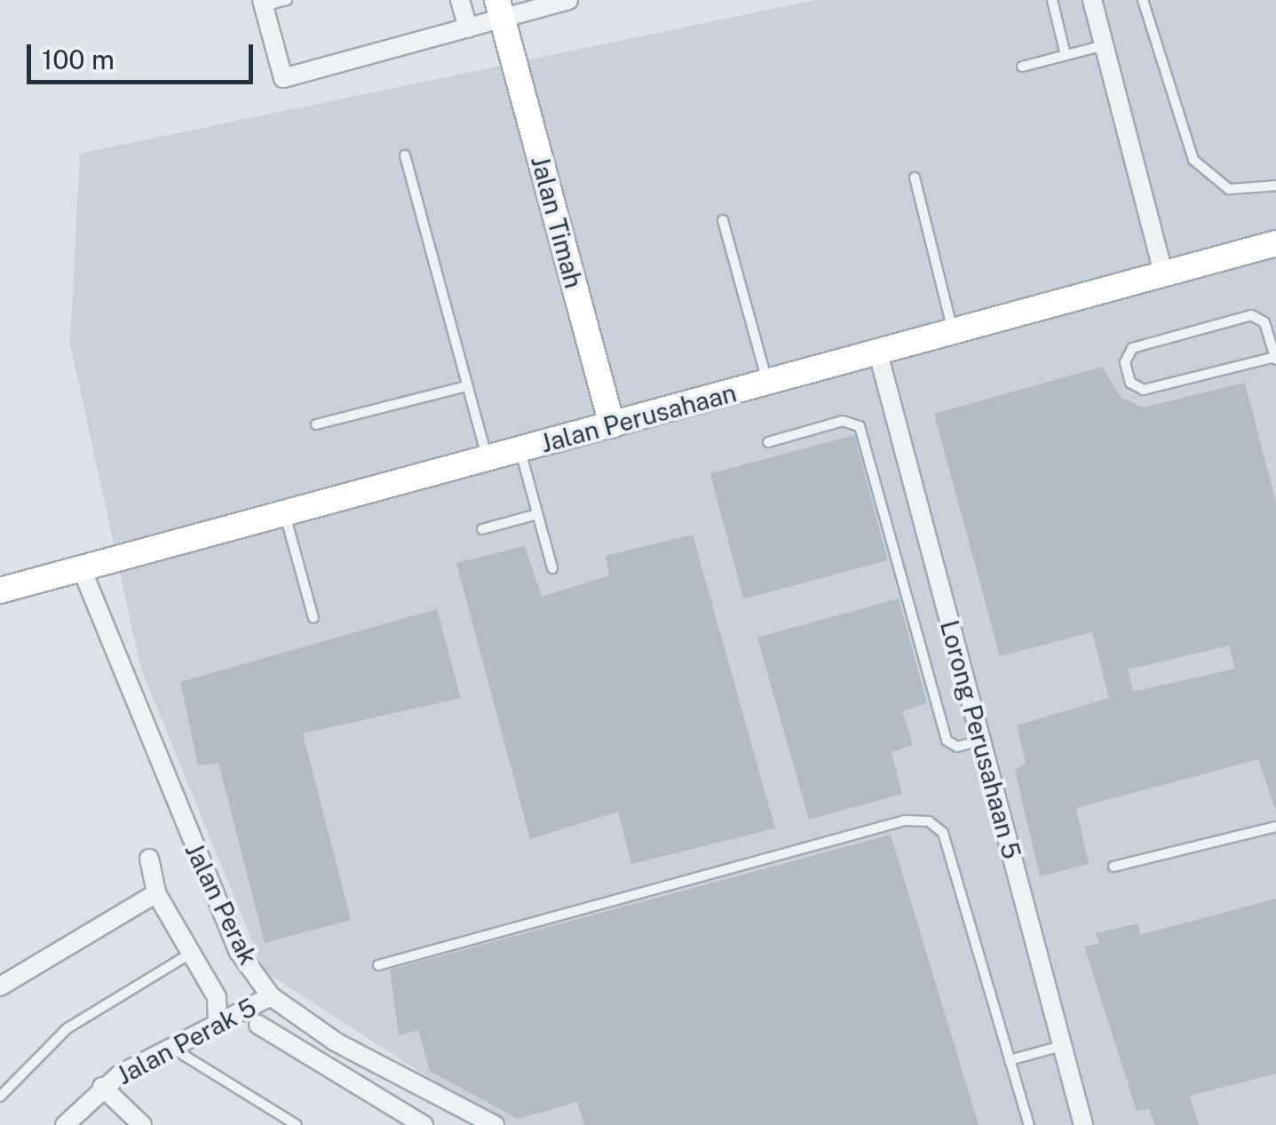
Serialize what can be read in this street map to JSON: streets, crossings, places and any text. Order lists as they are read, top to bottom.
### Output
{
  "streets": {
    "main road": ["Jalan Timah", "Jalan Perusahaan"],
    "street": ["Lorong Perusahaan 5", "Jalan Perak", "Jalan Perak 5"]
  },
  "crossings": [
    ["Jalan Timah", "Jalan Perusahaan"],
    ["Jalan Perusahaan", "Lorong Perusahaan 5"],
    ["Jalan Perusahaan", "Jalan Perak"],
    ["Jalan Perak", "Jalan Perak 5"]
  ],
  "scale_bar": "100 m"
}
